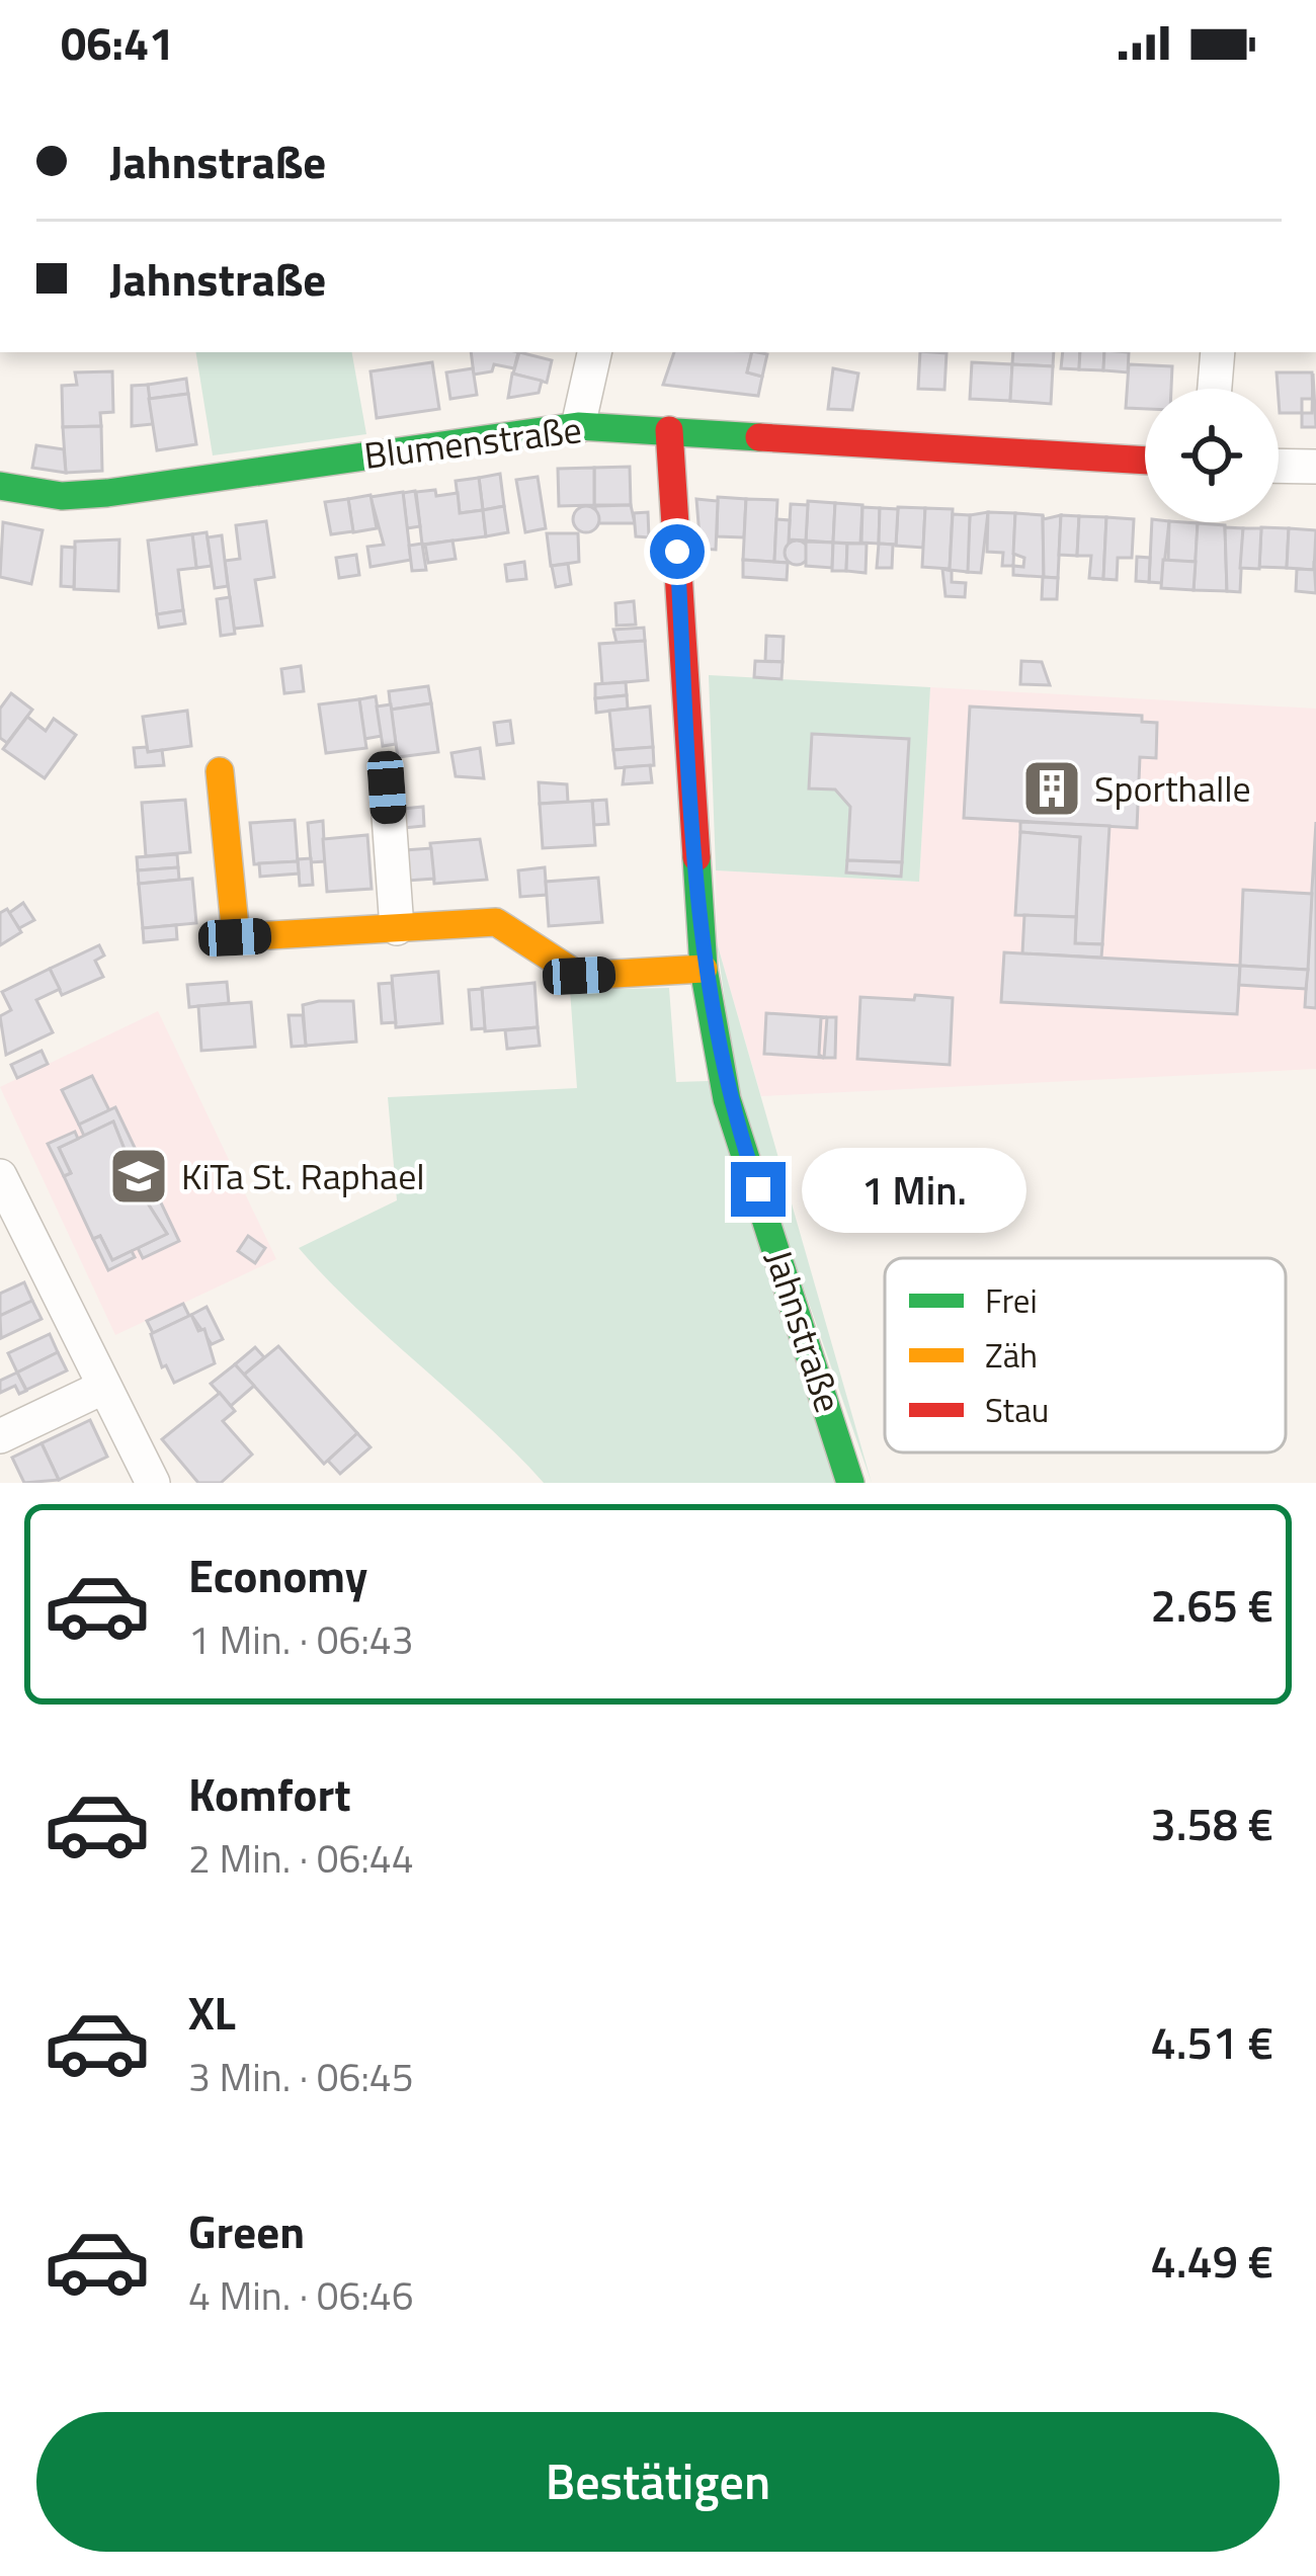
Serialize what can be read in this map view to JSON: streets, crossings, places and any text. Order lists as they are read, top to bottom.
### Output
{
  "streets": {
    "street": ["Blumenstraße", "Jahnstraße"]
  },
  "crossings": [
    ["Blumenstraße", "Jahnstraße"]
  ],
  "places": {
    "building": ["Sporthalle"],
    "school or university": ["KiTa St. Raphael"]
  },
  "legend": ["Frei", "Zäh", "Stau"],
  "page": {
    "status": "06:41",
    "banner": ["Jahnstraße", "Jahnstraße"],
    "bubble": "1 Min.",
    "list": [
      {
        "name": "Economy",
        "note": "1 Min. · 06:43",
        "value": "2.65 €"
      },
      {
        "name": "Komfort",
        "note": "2 Min. · 06:44",
        "value": "3.58 €"
      },
      {
        "name": "XL",
        "note": "3 Min. · 06:45",
        "value": "4.51 €"
      },
      {
        "name": "Green",
        "note": "4 Min. · 06:46",
        "value": "4.49 €"
      }
    ],
    "buttons": "Bestätigen"
  }
}
